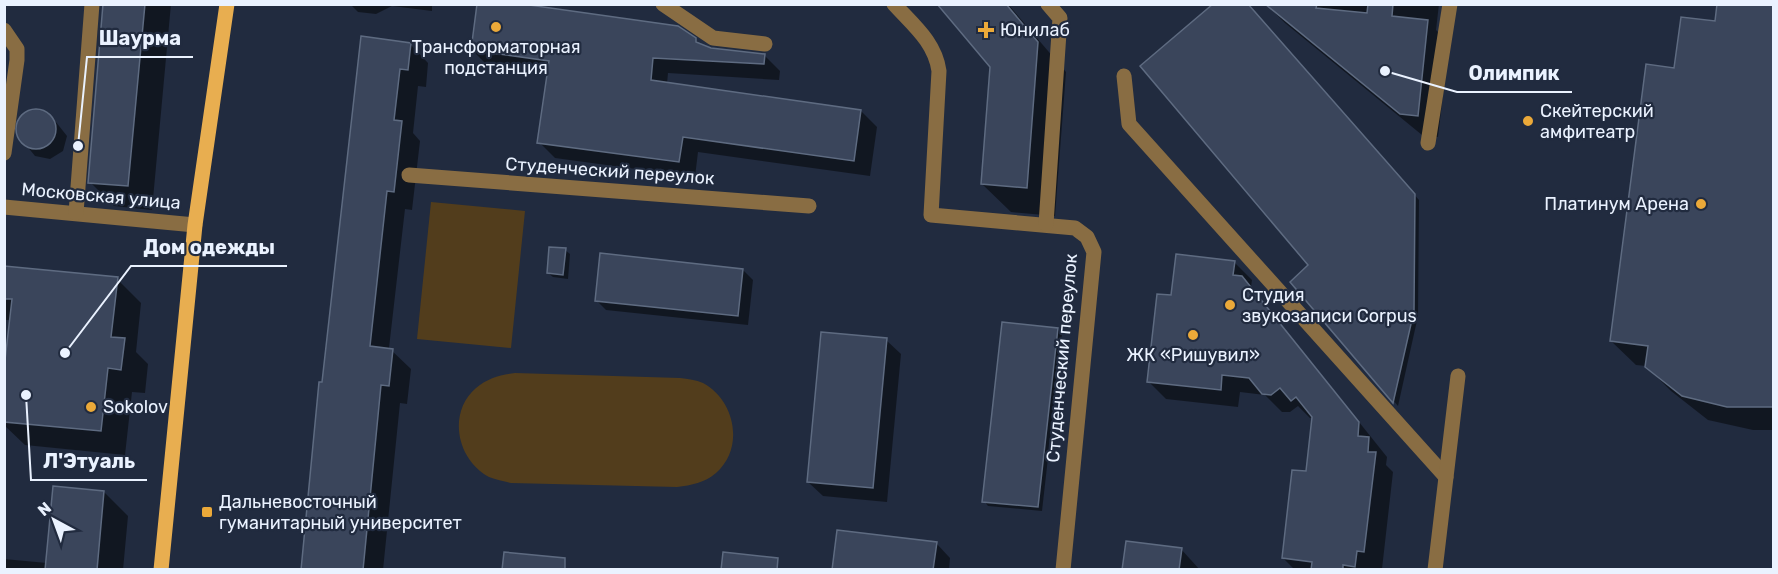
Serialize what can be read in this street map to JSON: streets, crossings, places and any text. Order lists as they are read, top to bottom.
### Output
{
  "streets": {
    "street": ["Студенческий переулок", "Московская улица"]
  },
  "places": {
    "other": [
      "Трансформаторная подстанция",
      "Олимпик",
      "Скейтерский амфитеатр",
      "Шаурма",
      "Платинум Арена",
      "Студия звукозаписи Corpus",
      "ЖК «Ришувил»",
      "Дом одежды",
      "Л'Этуаль",
      "Sokolov"
    ],
    "health": ["Юнилаб"],
    "transit": ["Дальневосточный гуманитарный университет"]
  },
  "north": "top left"
}
